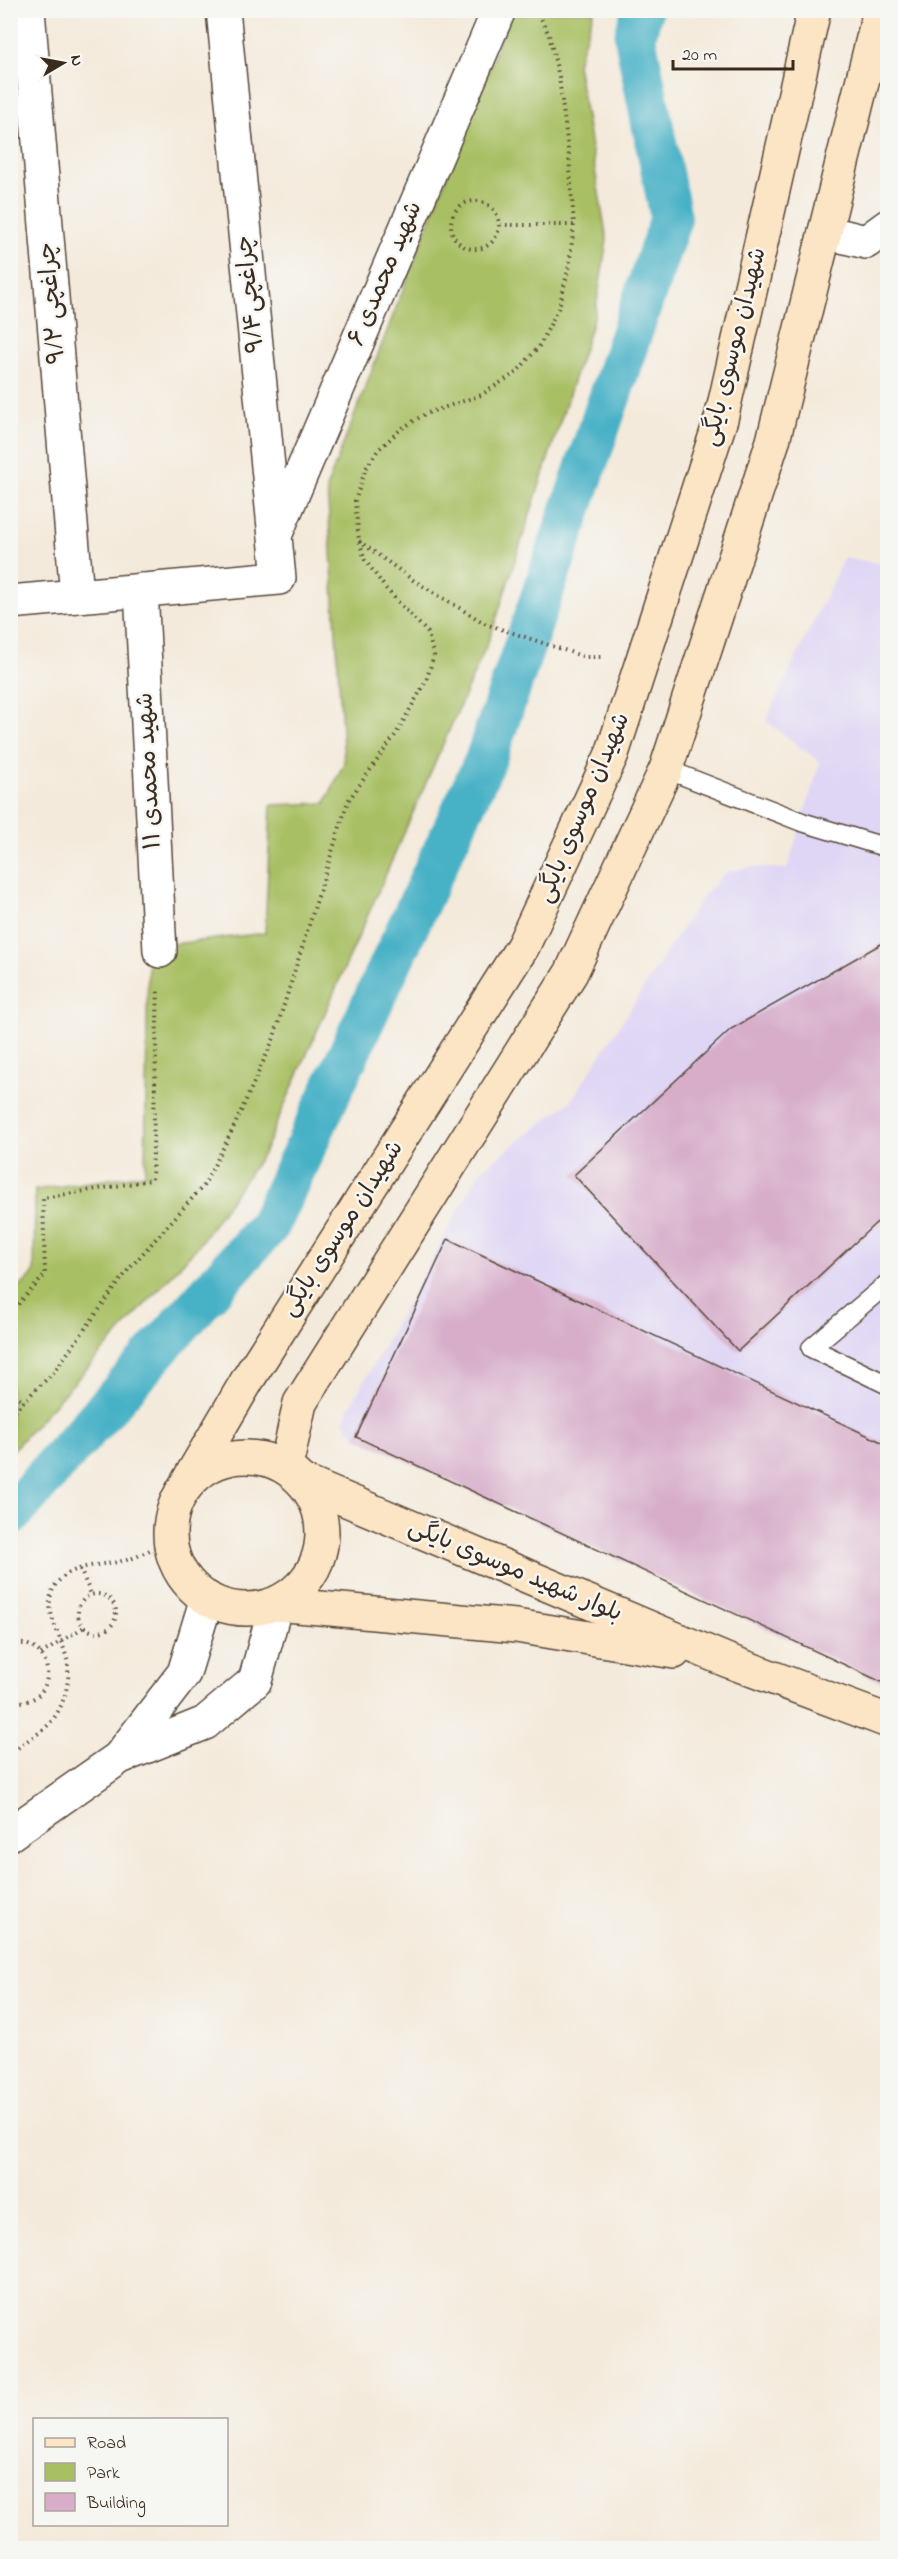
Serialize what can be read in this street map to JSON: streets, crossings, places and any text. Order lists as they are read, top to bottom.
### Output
{
  "streets": {
    "street": [
      "شهید محمدی ۶",
      "۹/۴چراغچی",
      "۹/۲ چراغچی",
      "شهیدان موسوی بایگی",
      "شهید محمدی ۱۱",
      "بلوار شهید موسوی بایگی"
    ]
  },
  "crossings": [
    ["شهید محمدی ۶", "۹/۴چراغچی"],
    ["۹/۴چراغچی", "شهید محمدی ۱۱"],
    ["شهیدان موسوی بایگی", "بلوار شهید موسوی بایگی"]
  ],
  "legend": ["Road", "Park", "Building"],
  "scale_bar": "20 m",
  "north": "right"
}
